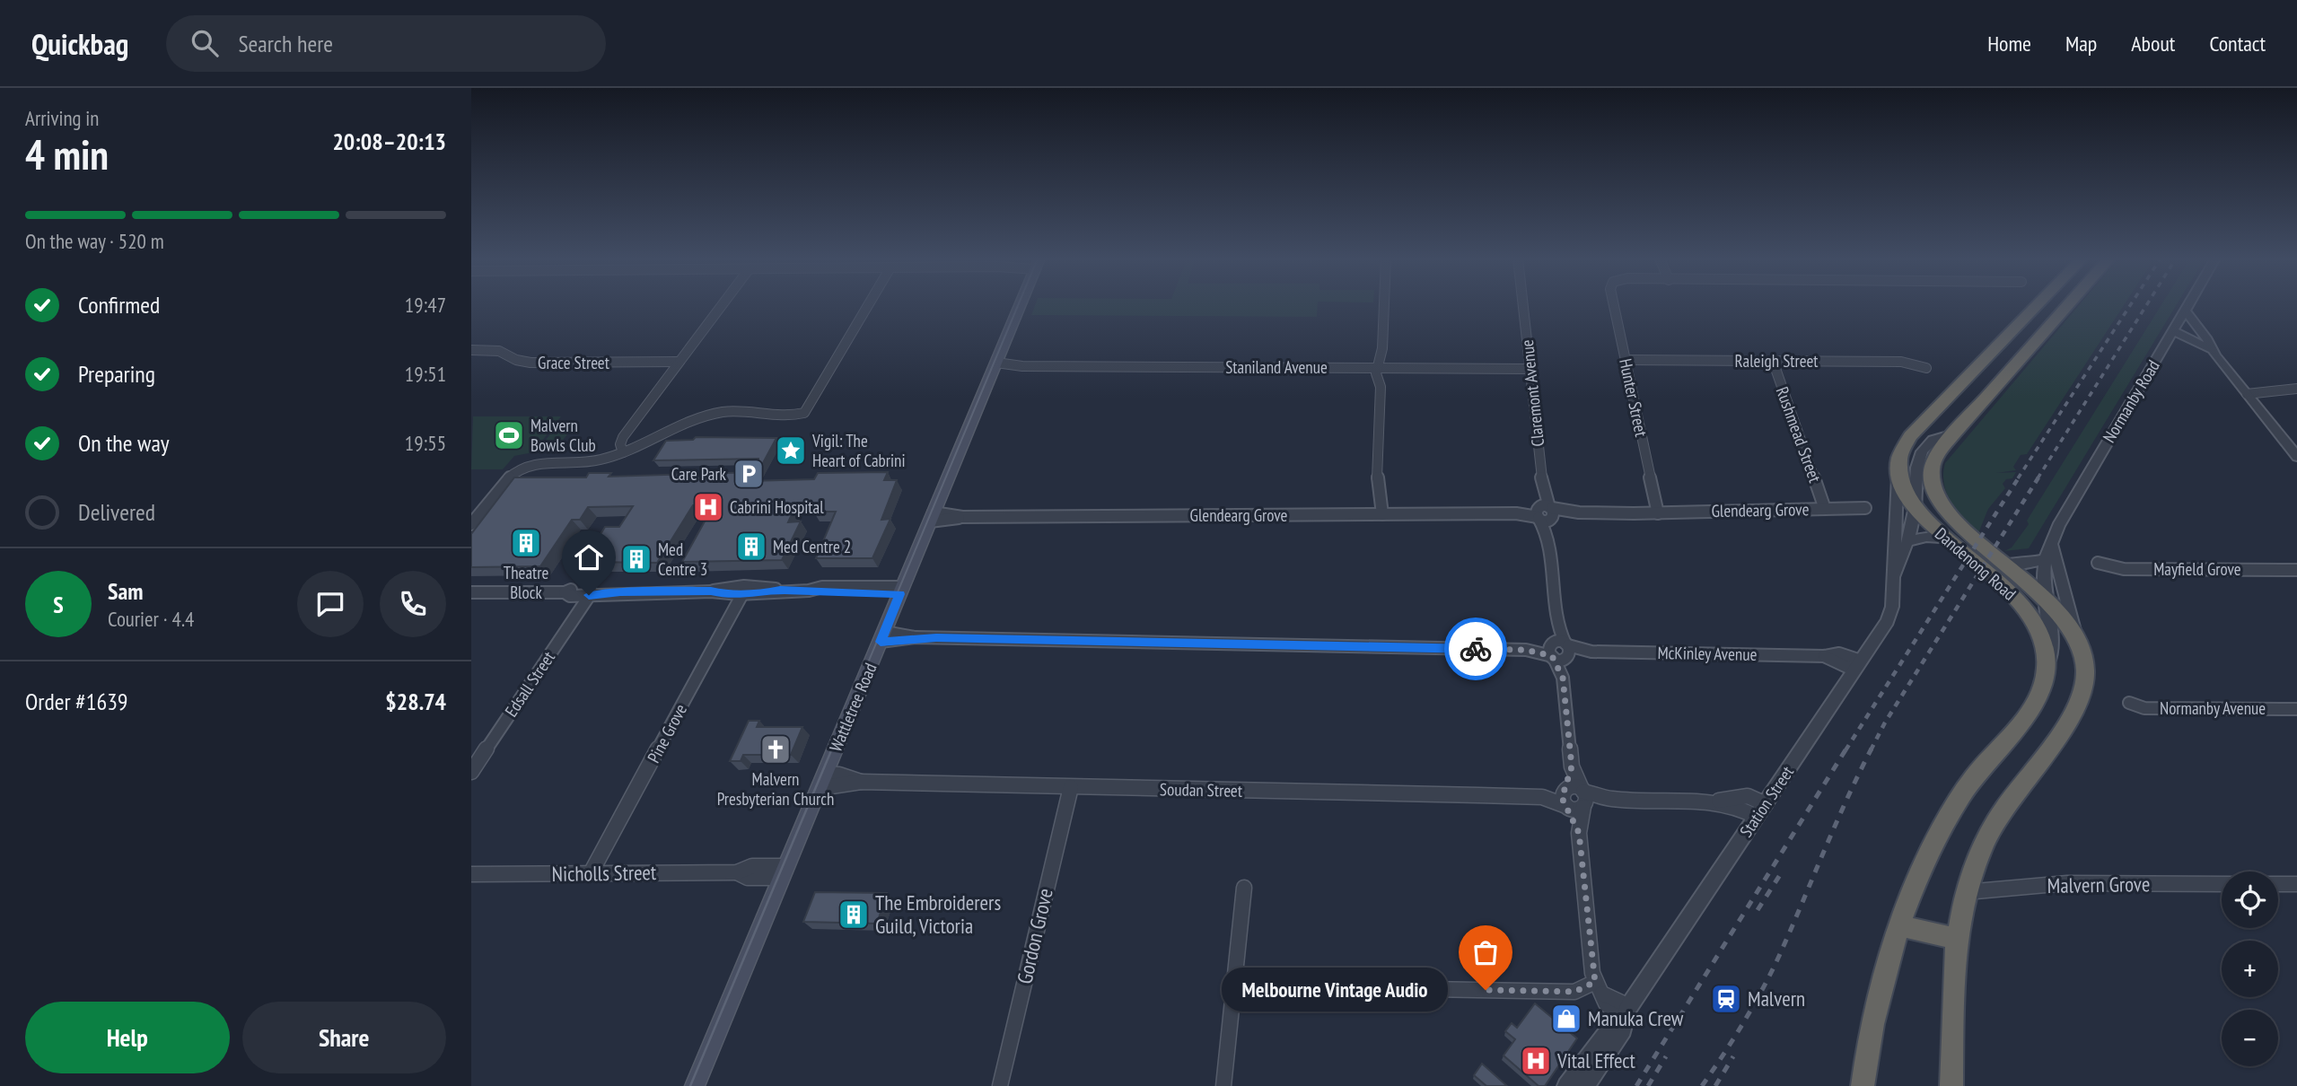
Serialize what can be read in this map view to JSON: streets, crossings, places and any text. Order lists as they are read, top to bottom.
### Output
{
  "streets": {
    "highway": ["Dandenong Road"],
    "main road": ["Wattletree Road"],
    "street": [
      "Raleigh Street",
      "Grace Street",
      "Staniland Avenue",
      "Claremont Avenue",
      "Hunter Street",
      "Normanby Road",
      "Rushmead Street",
      "Glendearg Grove",
      "Mayfield Grove",
      "McKinley Avenue",
      "Edsall Street",
      "Normanby Avenue",
      "Pine Grove",
      "Soudan Street",
      "Station Street",
      "Nicholls Street",
      "Malvern Grove",
      "Gordon Grove"
    ]
  },
  "crossings": [
    ["Raleigh Street", "Hunter Street"],
    ["Raleigh Street", "Rushmead Street"],
    ["Staniland Avenue", "Claremont Avenue"],
    ["Staniland Avenue", "Wattletree Road"],
    ["Claremont Avenue", "Glendearg Grove"],
    ["Claremont Avenue", "McKinley Avenue"],
    ["Hunter Street", "Glendearg Grove"],
    ["Normanby Road", "Dandenong Road"],
    ["Rushmead Street", "Glendearg Grove"],
    ["Glendearg Grove", "Wattletree Road"],
    ["Dandenong Road", "Station Street"],
    ["Dandenong Road", "Malvern Grove"],
    ["McKinley Avenue", "Station Street"],
    ["Wattletree Road", "Soudan Street"],
    ["Wattletree Road", "Nicholls Street"],
    ["Pine Grove", "Nicholls Street"],
    ["Soudan Street", "Gordon Grove"]
  ],
  "places": {
    "sports": ["Malvern Bowls Club"],
    "place": ["Vigil: The Heart of Cabrini"],
    "parking": ["Care Park"],
    "hospital": ["Cabrini Hospital", "Vital Effect"],
    "building": [
      "Theatre Block",
      "Med Centre 2",
      "Med Centre 3",
      "The Embroiderers Guild, Victoria"
    ],
    "church": ["Malvern Presbyterian Church"],
    "other": ["Melbourne Vintage Audio"],
    "station": ["Malvern"],
    "shop": ["Manuka Crew"]
  },
  "page": {
    "header": "Quickbag",
    "search": "Search here",
    "nav": [
      "Home",
      "Map",
      "About",
      "Contact"
    ],
    "heading": ["4 min", "Arriving in", "20:08–20:13"],
    "panel": [
      "Sam",
      "Courier · 4.4",
      "Order #1639",
      "$28.74"
    ],
    "bar": "On the way · 520 m",
    "list": [
      ["Confirmed", "19:47"],
      ["Preparing", "19:51"],
      ["On the way", "19:55"],
      "Delivered"
    ],
    "round": "S",
    "map_buttons": ["+", "−"],
    "bubble": "Melbourne Vintage Audio",
    "buttons": ["Help", "Share"]
  }
}
